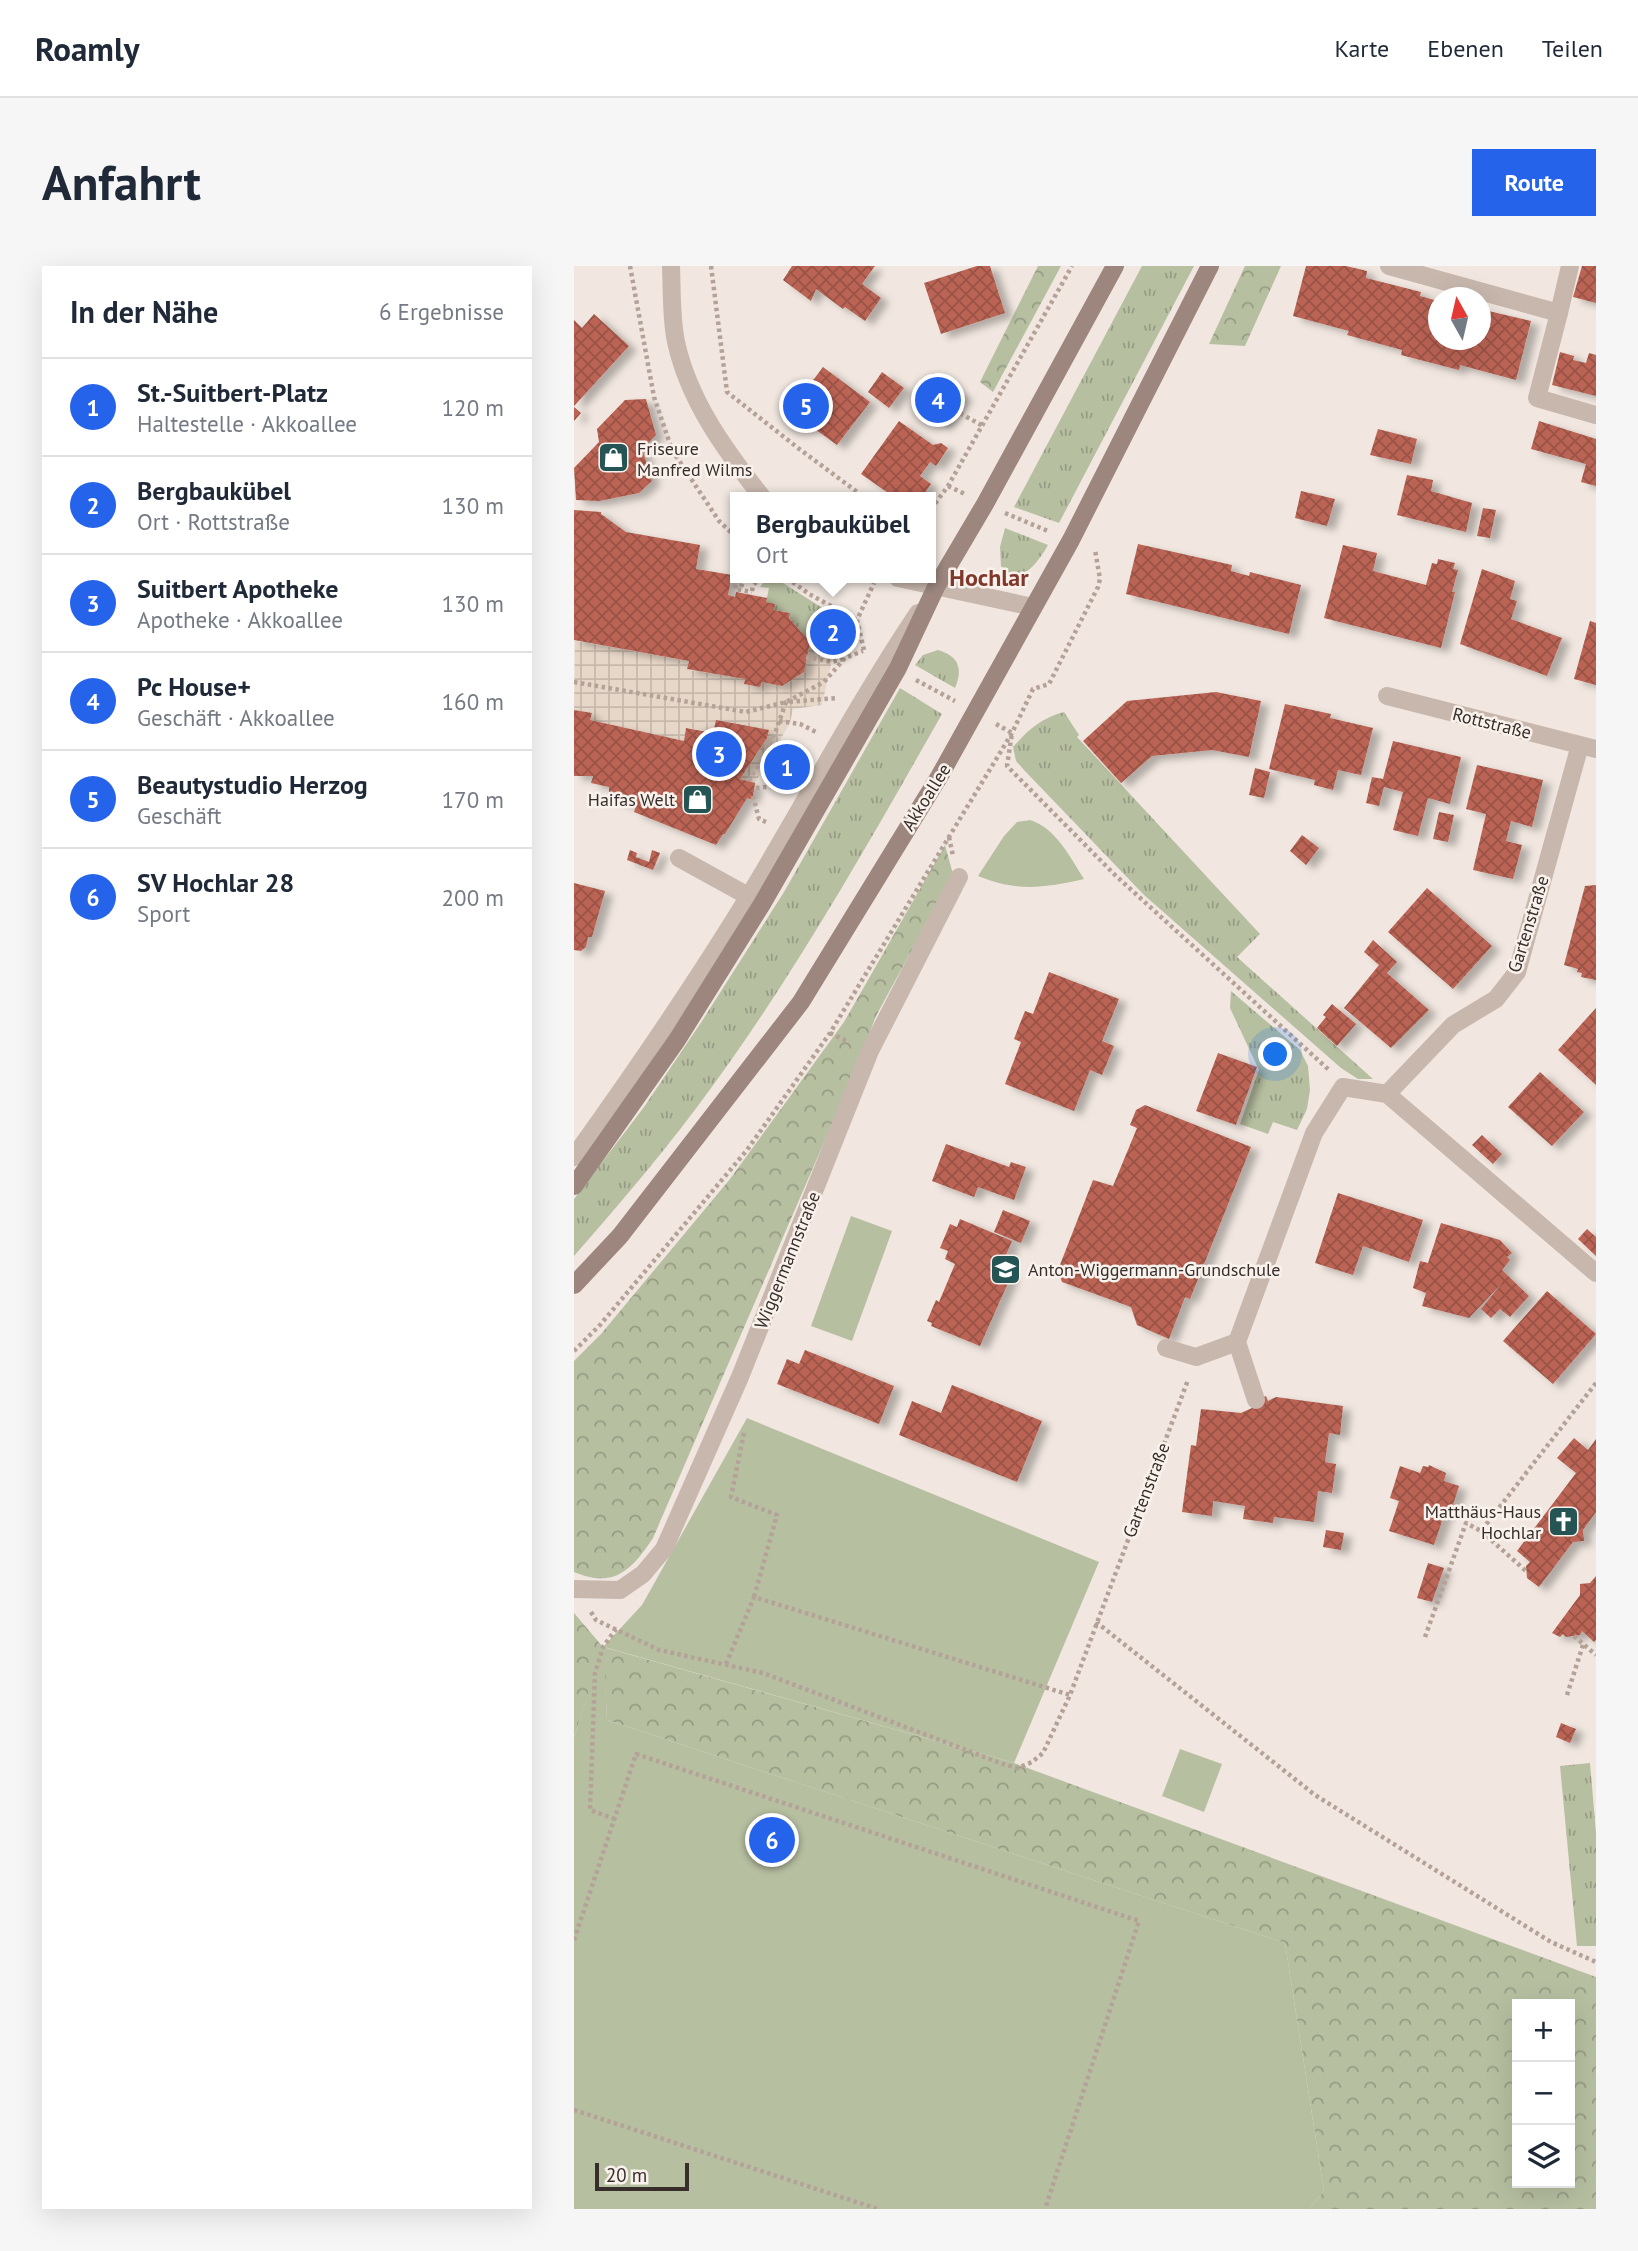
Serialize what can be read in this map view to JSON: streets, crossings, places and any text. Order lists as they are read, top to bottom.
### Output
{
  "streets": {
    "main road": ["Akkoallee"],
    "street": ["Rottstraße", "Gartenstraße", "Wiggermannstraße"]
  },
  "crossings": [
    ["Rottstraße", "Gartenstraße"],
    ["Gartenstraße", "Wiggermannstraße"]
  ],
  "districts": ["Hochlar"],
  "places": {
    "shop": ["Friseure Manfred Wilms", "Haifas Welt"],
    "school or university": ["Anton-Wiggermann-Grundschule"],
    "church": ["Matthäus-Haus Hochlar"]
  },
  "scale_bar": "20 m",
  "north": "top",
  "page": {
    "header": "Roamly",
    "nav": ["Karte", "Ebenen", "Teilen"],
    "buttons": "Route",
    "title": "Anfahrt",
    "heading": ["In der Nähe", "6 Ergebnisse"],
    "list": [
      {
        "mark": "1",
        "name": "St.-Suitbert-Platz",
        "note": "Haltestelle · Akkoallee",
        "value": "120 m"
      },
      {
        "mark": "2",
        "name": "Bergbaukübel",
        "note": "Ort · Rottstraße",
        "value": "130 m"
      },
      {
        "mark": "3",
        "name": "Suitbert Apotheke",
        "note": "Apotheke · Akkoallee",
        "value": "130 m"
      },
      {
        "mark": "4",
        "name": "Pc House+",
        "note": "Geschäft · Akkoallee",
        "value": "160 m"
      },
      {
        "mark": "5",
        "name": "Beautystudio Herzog",
        "note": "Geschäft",
        "value": "170 m"
      },
      {
        "mark": "6",
        "name": "SV Hochlar 28",
        "note": "Sport",
        "value": "200 m"
      }
    ],
    "pins": [
      "4",
      "5",
      "2",
      "3",
      "1",
      "6"
    ],
    "popup": ["Bergbaukübel", "Ort"],
    "map_buttons": ["+", "−"],
    "scale": "20 m"
  }
}
